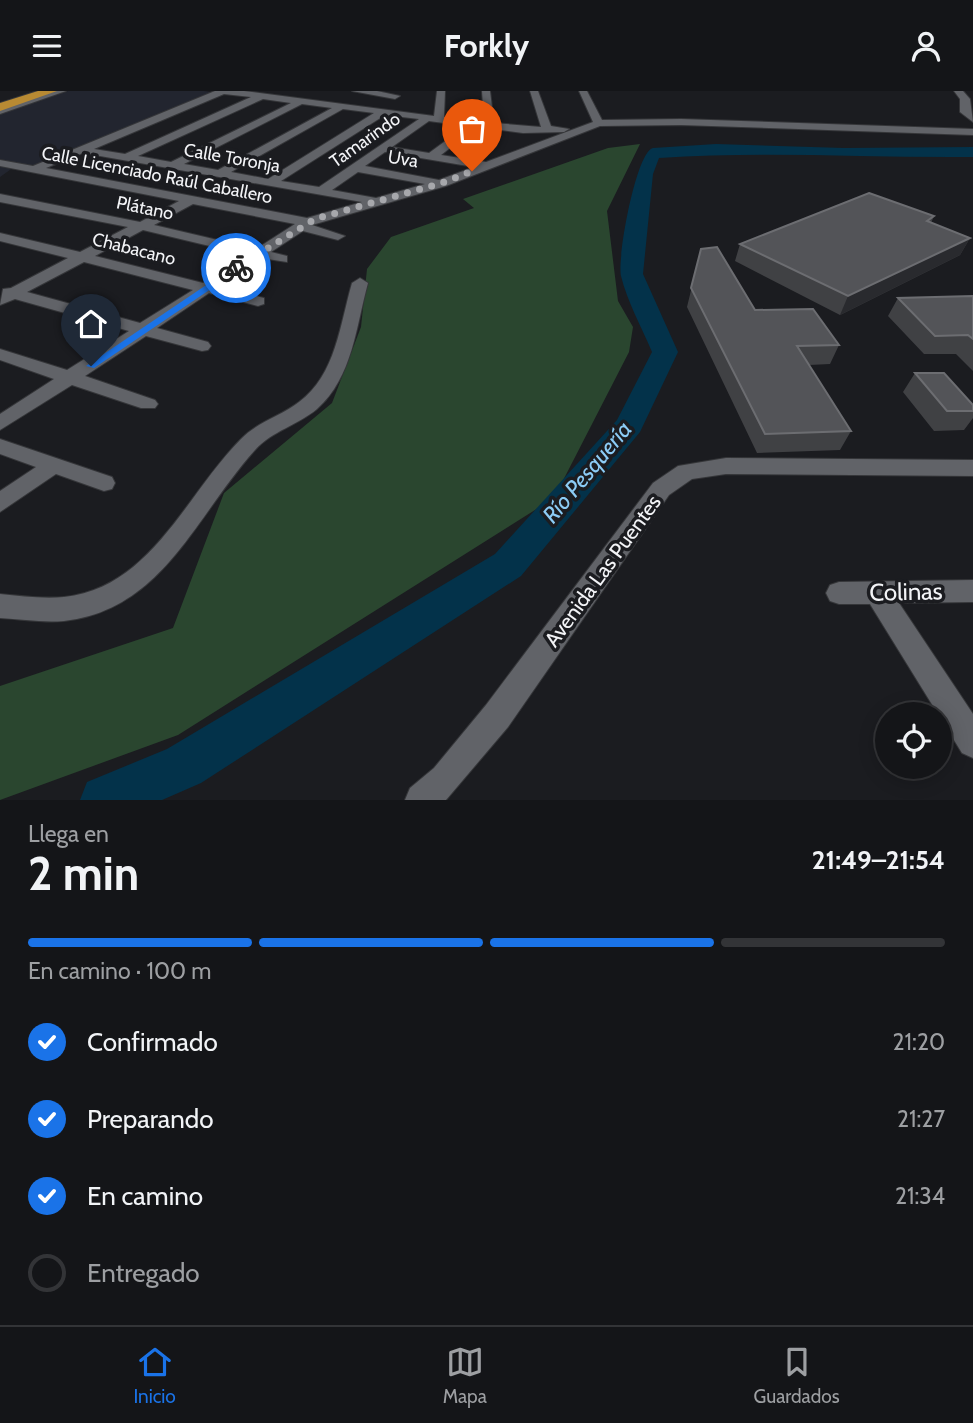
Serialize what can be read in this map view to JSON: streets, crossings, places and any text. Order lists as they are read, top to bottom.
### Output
{
  "streets": {
    "street": [
      "Tamarindo",
      "Calle Toronja",
      "Uva",
      "Calle Licenciado Raúl Caballero",
      "Plátano",
      "Chabacano",
      "Avenida Las Puentes",
      "Colinas"
    ]
  },
  "crossings": [
    ["Tamarindo", "Calle Toronja"],
    ["Tamarindo", "Uva"]
  ],
  "water": ["Río Pesquería"],
  "page": {
    "header": "Forkly",
    "heading": ["2 min", "Llega en", "21:49–21:54"],
    "bar": "En camino · 100 m",
    "list": [
      ["Confirmado", "21:20"],
      ["Preparando", "21:27"],
      ["En camino", "21:34"],
      "Entregado"
    ],
    "tabs": ["Inicio", "Mapa", "Guardados"]
  }
}
